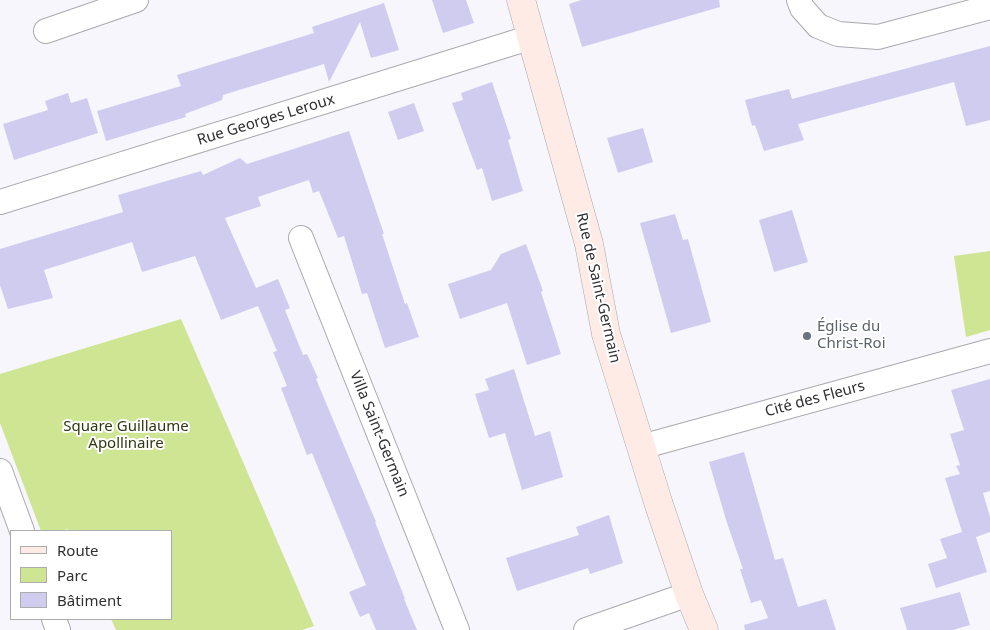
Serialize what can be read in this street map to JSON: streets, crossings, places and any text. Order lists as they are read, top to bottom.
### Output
{
  "streets": {
    "main road": ["Rue de Saint-Germain"],
    "street": ["Rue Georges Leroux", "Cité des Fleurs", "Villa Saint-Germain"]
  },
  "crossings": [
    ["Rue Georges Leroux", "Rue de Saint-Germain"],
    ["Rue de Saint-Germain", "Cité des Fleurs"]
  ],
  "parks": ["Square Guillaume Apollinaire"],
  "places": ["Église du Christ-Roi"],
  "legend": ["Route", "Parc", "Bâtiment"]
}
